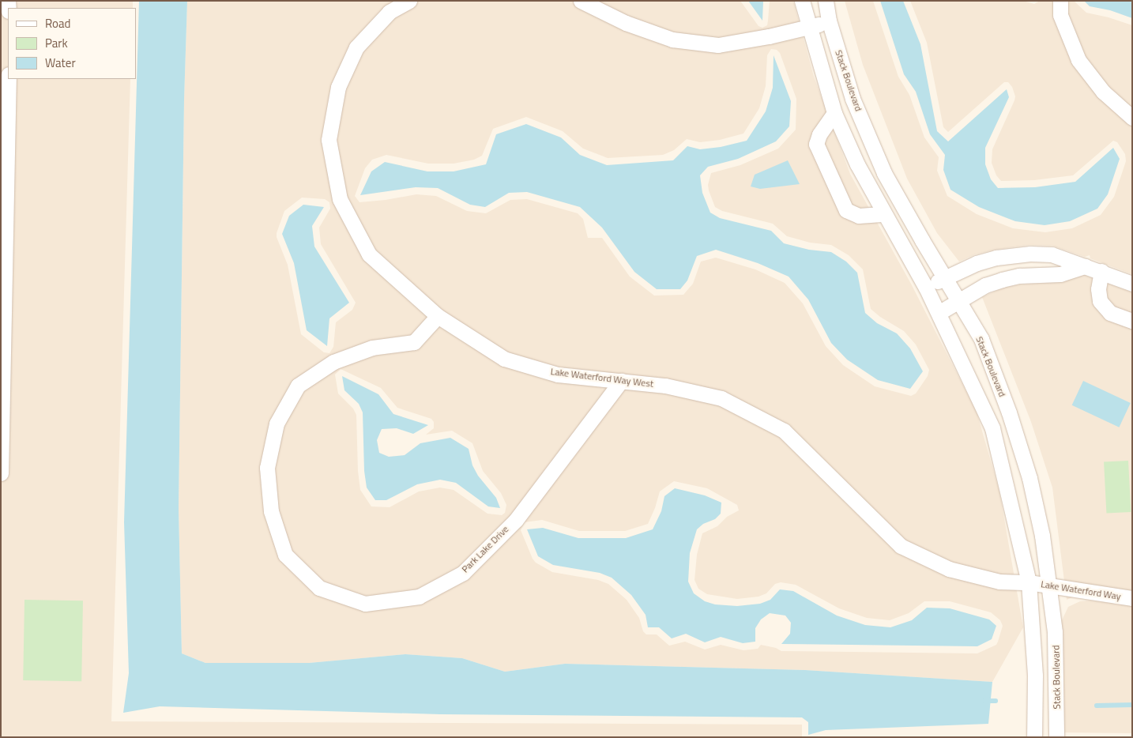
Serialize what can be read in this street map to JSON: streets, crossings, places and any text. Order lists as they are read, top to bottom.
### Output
{
  "streets": {
    "street": [
      "Stack Boulevard",
      "Lake Waterford Way West",
      "Park Lake Drive",
      "Lake Waterford Way"
    ]
  },
  "crossings": [
    ["Stack Boulevard", "Lake Waterford Way"],
    ["Lake Waterford Way West", "Park Lake Drive"],
    ["Lake Waterford Way West", "Lake Waterford Way"]
  ],
  "legend": ["Road", "Park", "Water"]
}
